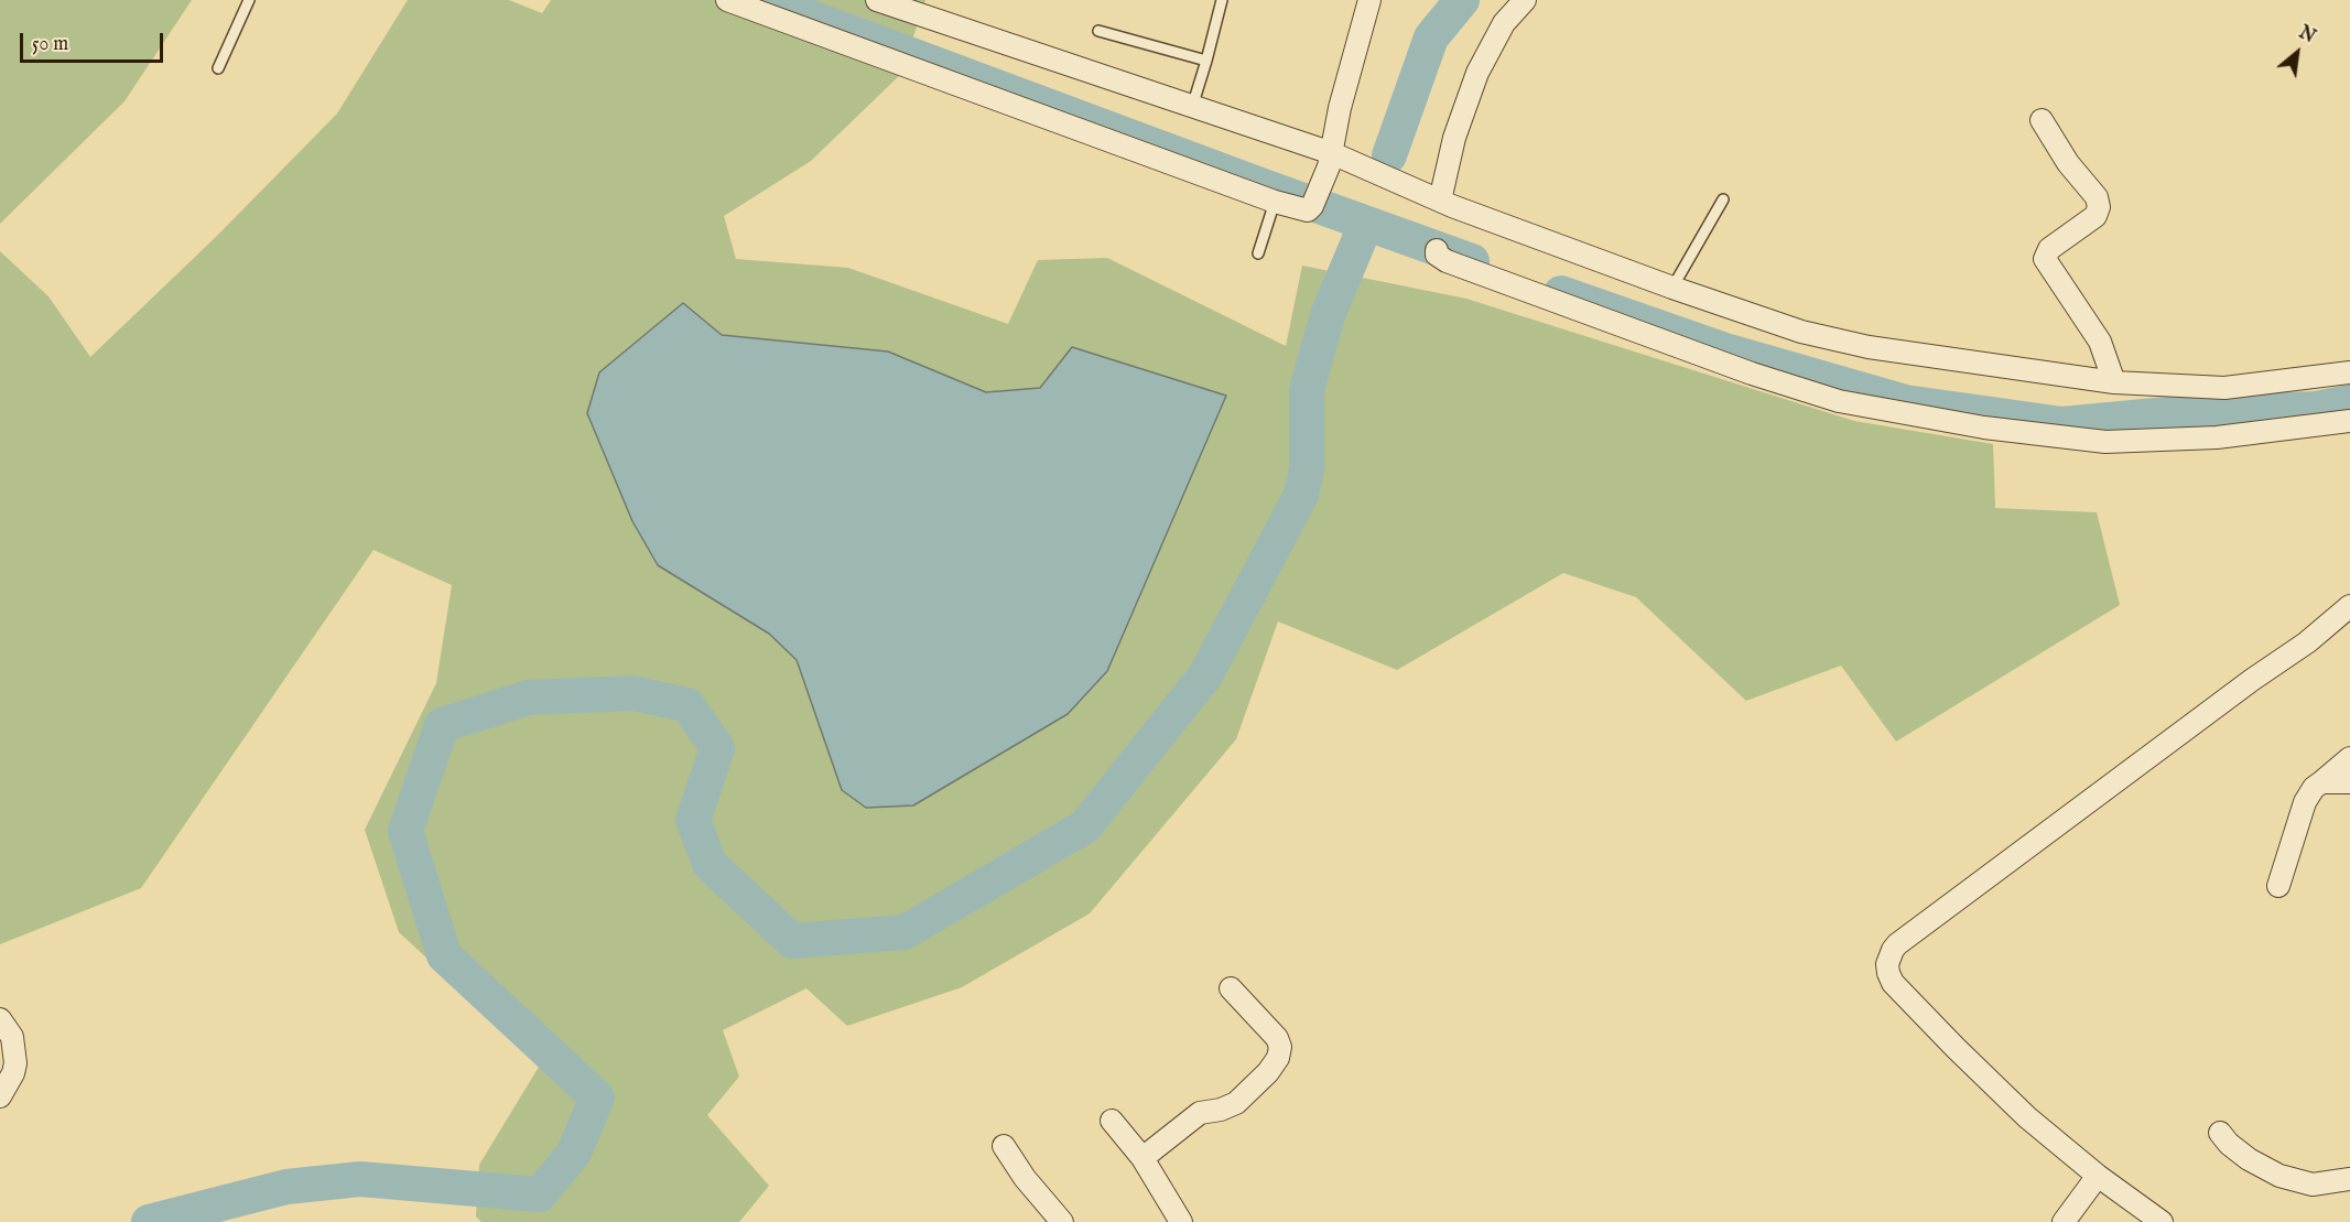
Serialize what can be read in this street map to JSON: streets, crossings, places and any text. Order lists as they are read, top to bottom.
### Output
{
  "scale_bar": "50 m",
  "north": "top right"
}
